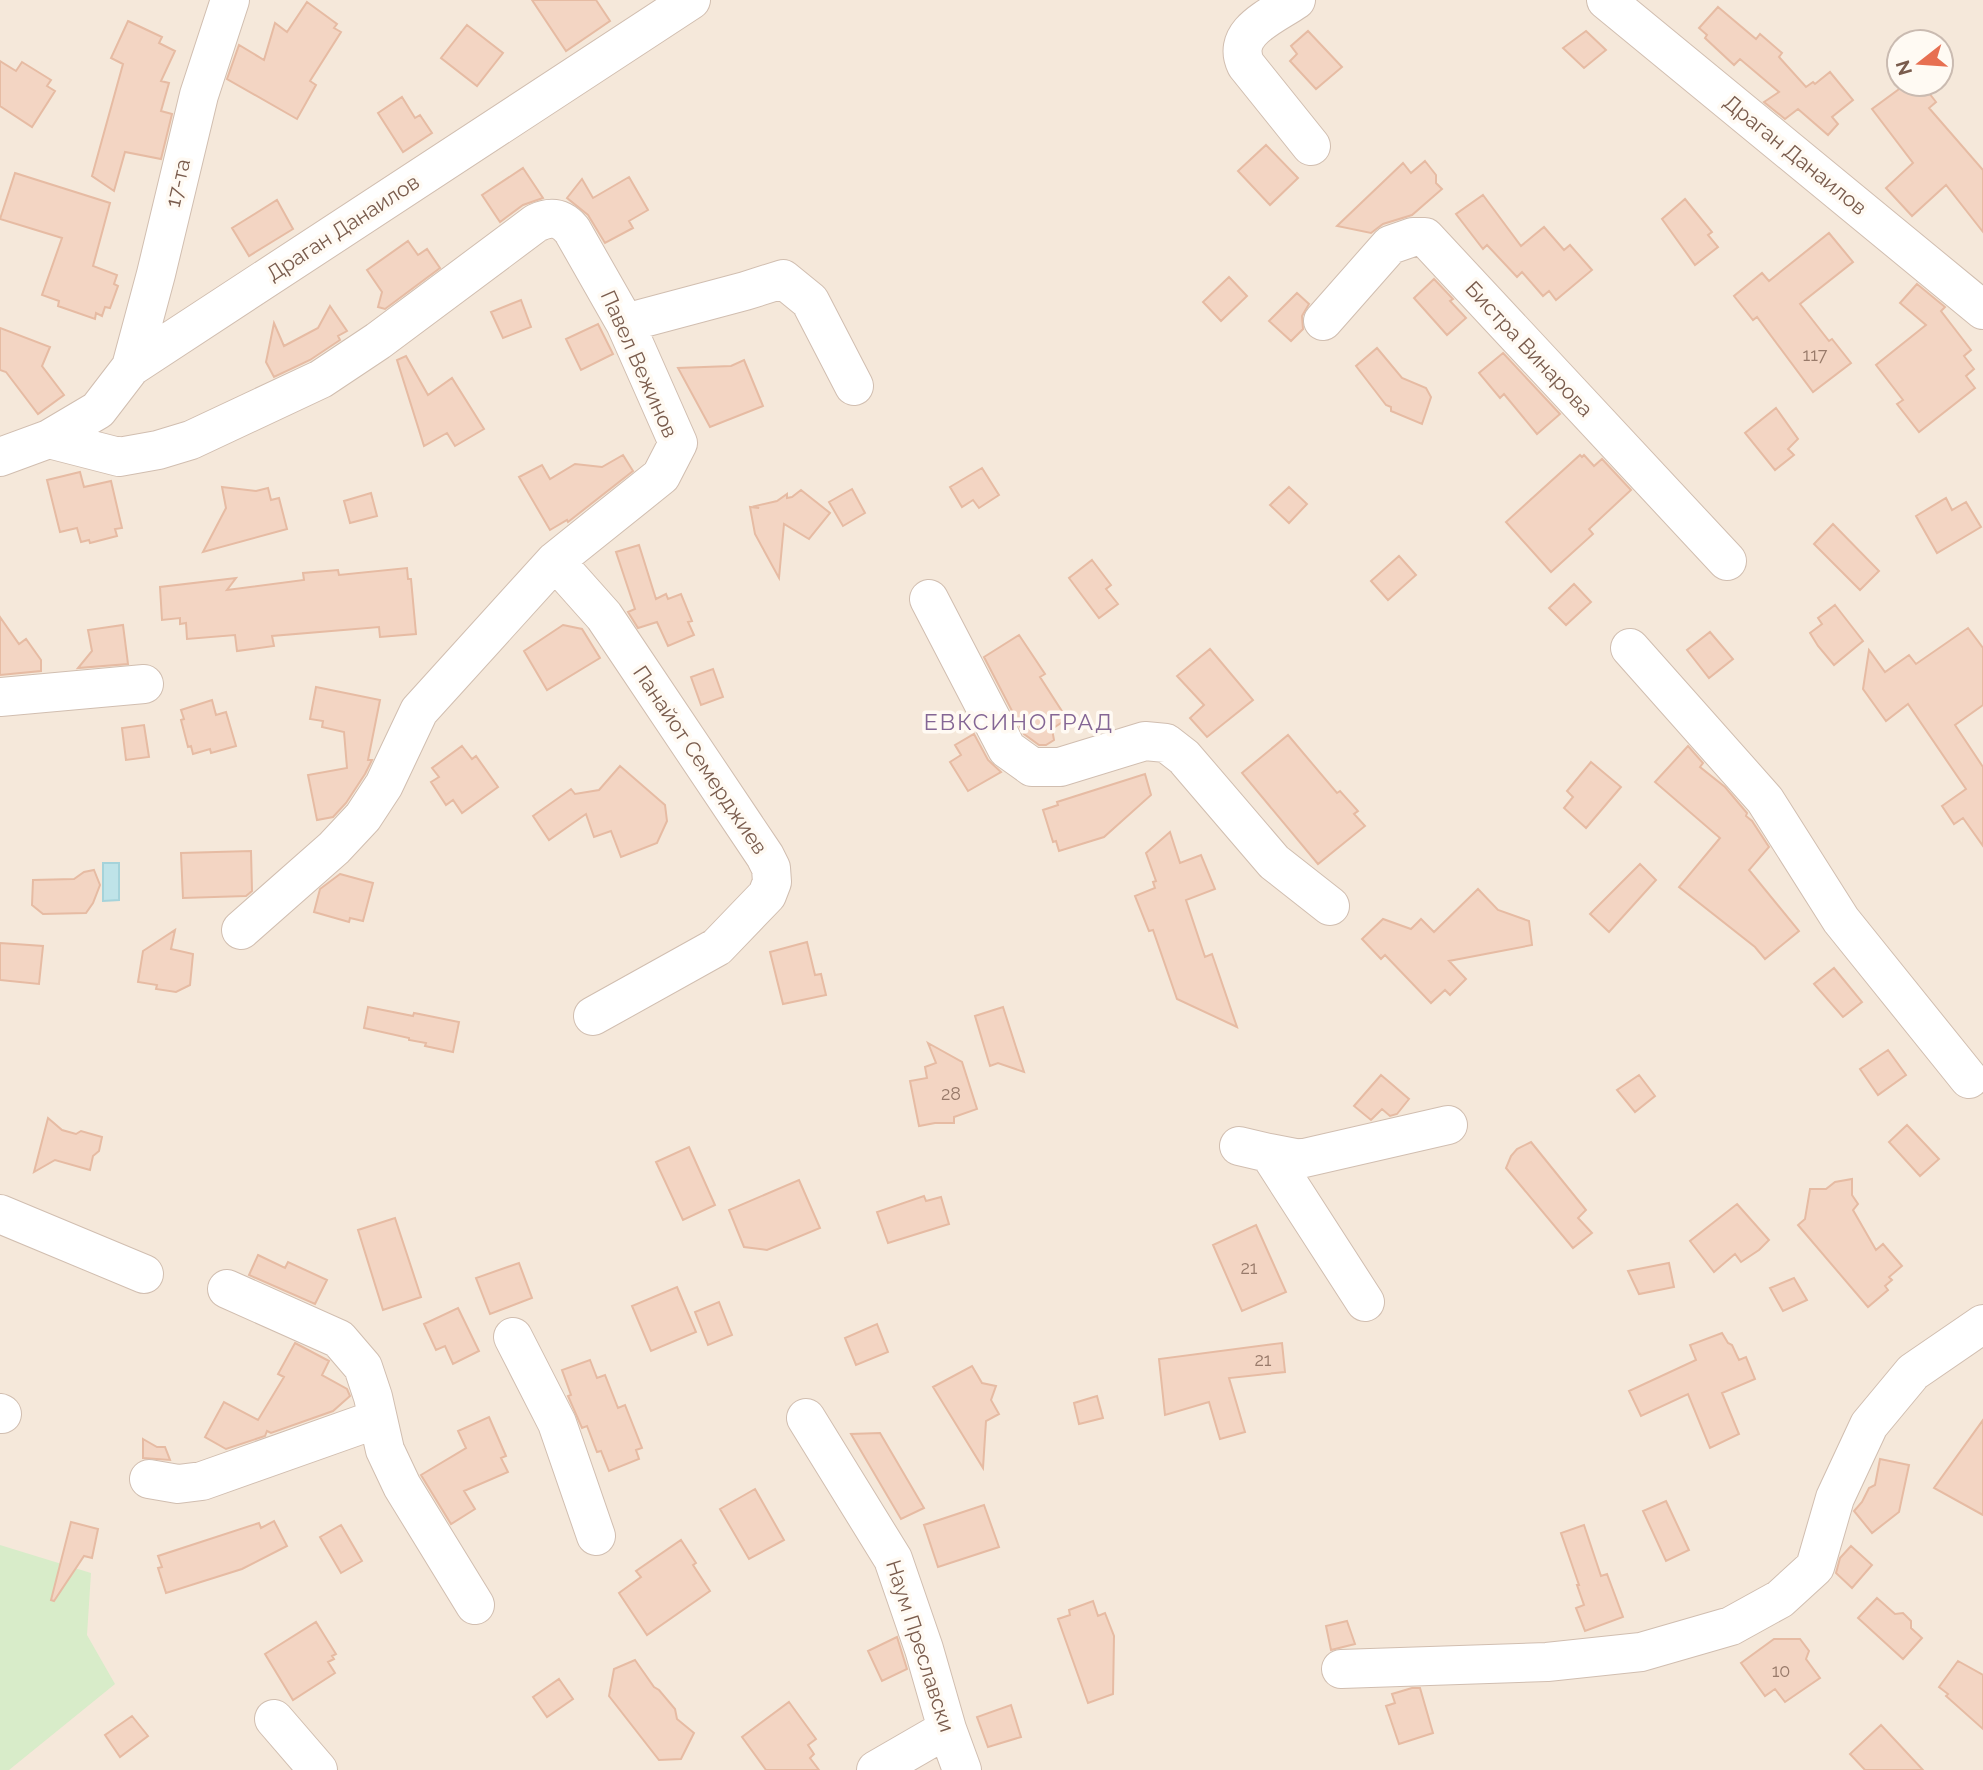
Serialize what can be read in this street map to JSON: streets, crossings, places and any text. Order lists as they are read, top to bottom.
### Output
{
  "streets": {
    "street": [
      "Драган Данаилов",
      "17-та",
      "Бистра Винарова",
      "Павел Вежинов",
      "Панайот Семерджиев",
      "Наум Преславски"
    ]
  },
  "crossings": [
    ["Драган Данаилов", "17-та"],
    ["Драган Данаилов", "Павел Вежинов"],
    ["Павел Вежинов", "Панайот Семерджиев"]
  ],
  "districts": ["ЕВКСИНОГРАД"],
  "house_numbers": [
    "117",
    "28",
    "21",
    "21",
    "10"
  ],
  "north": "left"
}
